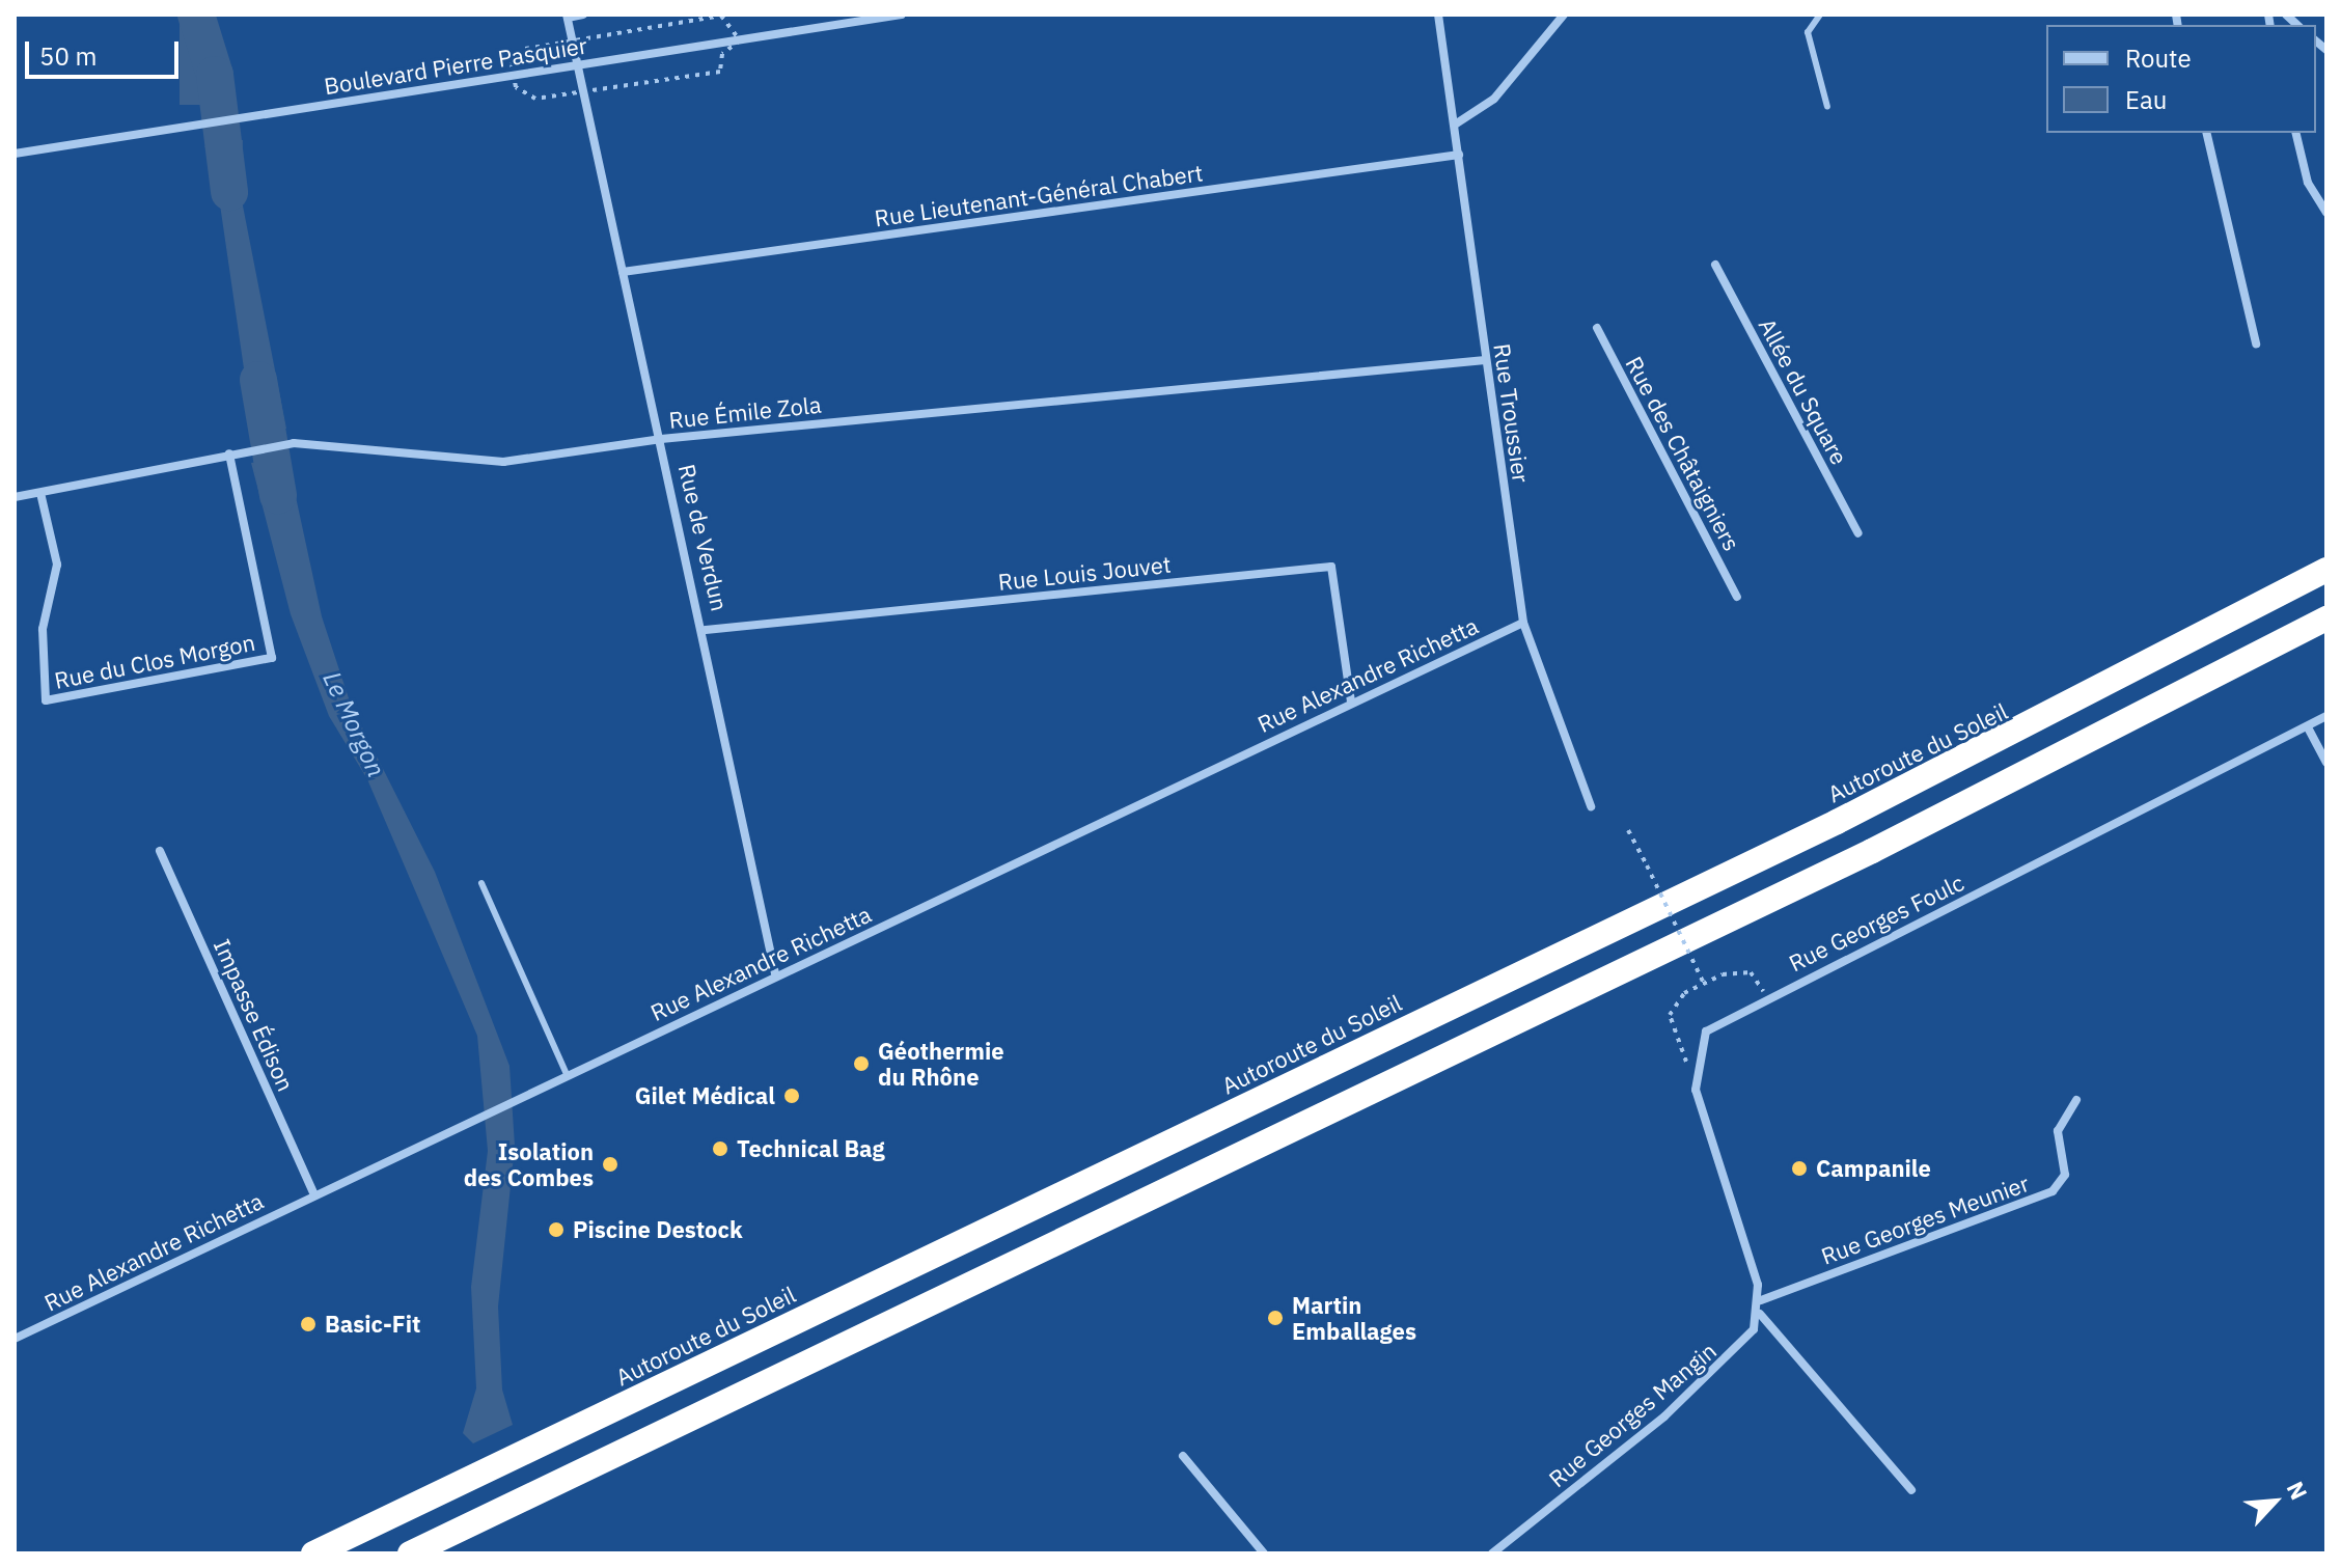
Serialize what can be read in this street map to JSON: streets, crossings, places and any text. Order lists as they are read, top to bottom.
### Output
{
  "streets": {
    "highway": ["Autoroute du Soleil"],
    "street": [
      "Boulevard Pierre Pasquier",
      "Rue Lieutenant-Général Chabert",
      "Allée du Square",
      "Rue Émile Zola",
      "Rue Troussier",
      "Rue des Châtaigniers",
      "Rue de Verdun",
      "Rue Louis Jouvet",
      "Rue du Clos Morgon",
      "Rue Alexandre Richetta",
      "Rue Georges Foulc",
      "Impasse Édison",
      "Rue Georges Meunier",
      "Rue Georges Mangin"
    ]
  },
  "crossings": [
    ["Boulevard Pierre Pasquier", "Rue de Verdun"],
    ["Rue Lieutenant-Général Chabert", "Rue Troussier"],
    ["Rue Lieutenant-Général Chabert", "Rue de Verdun"],
    ["Rue Émile Zola", "Rue Troussier"],
    ["Rue Émile Zola", "Rue de Verdun"],
    ["Rue Émile Zola", "Rue du Clos Morgon"],
    ["Rue Troussier", "Rue Alexandre Richetta"],
    ["Rue de Verdun", "Rue Louis Jouvet"],
    ["Rue de Verdun", "Rue Alexandre Richetta"],
    ["Rue Louis Jouvet", "Rue Alexandre Richetta"],
    ["Rue Alexandre Richetta", "Impasse Édison"]
  ],
  "water": ["Le Morgon"],
  "places": [
    "Géothermie du Rhône",
    "Gilet Médical",
    "Technical Bag",
    "Isolation des Combes",
    "Campanile",
    "Piscine Destock",
    "Martin Emballages",
    "Basic-Fit"
  ],
  "legend": ["Route", "Eau"],
  "scale_bar": "50 m",
  "north": "top right"
}
